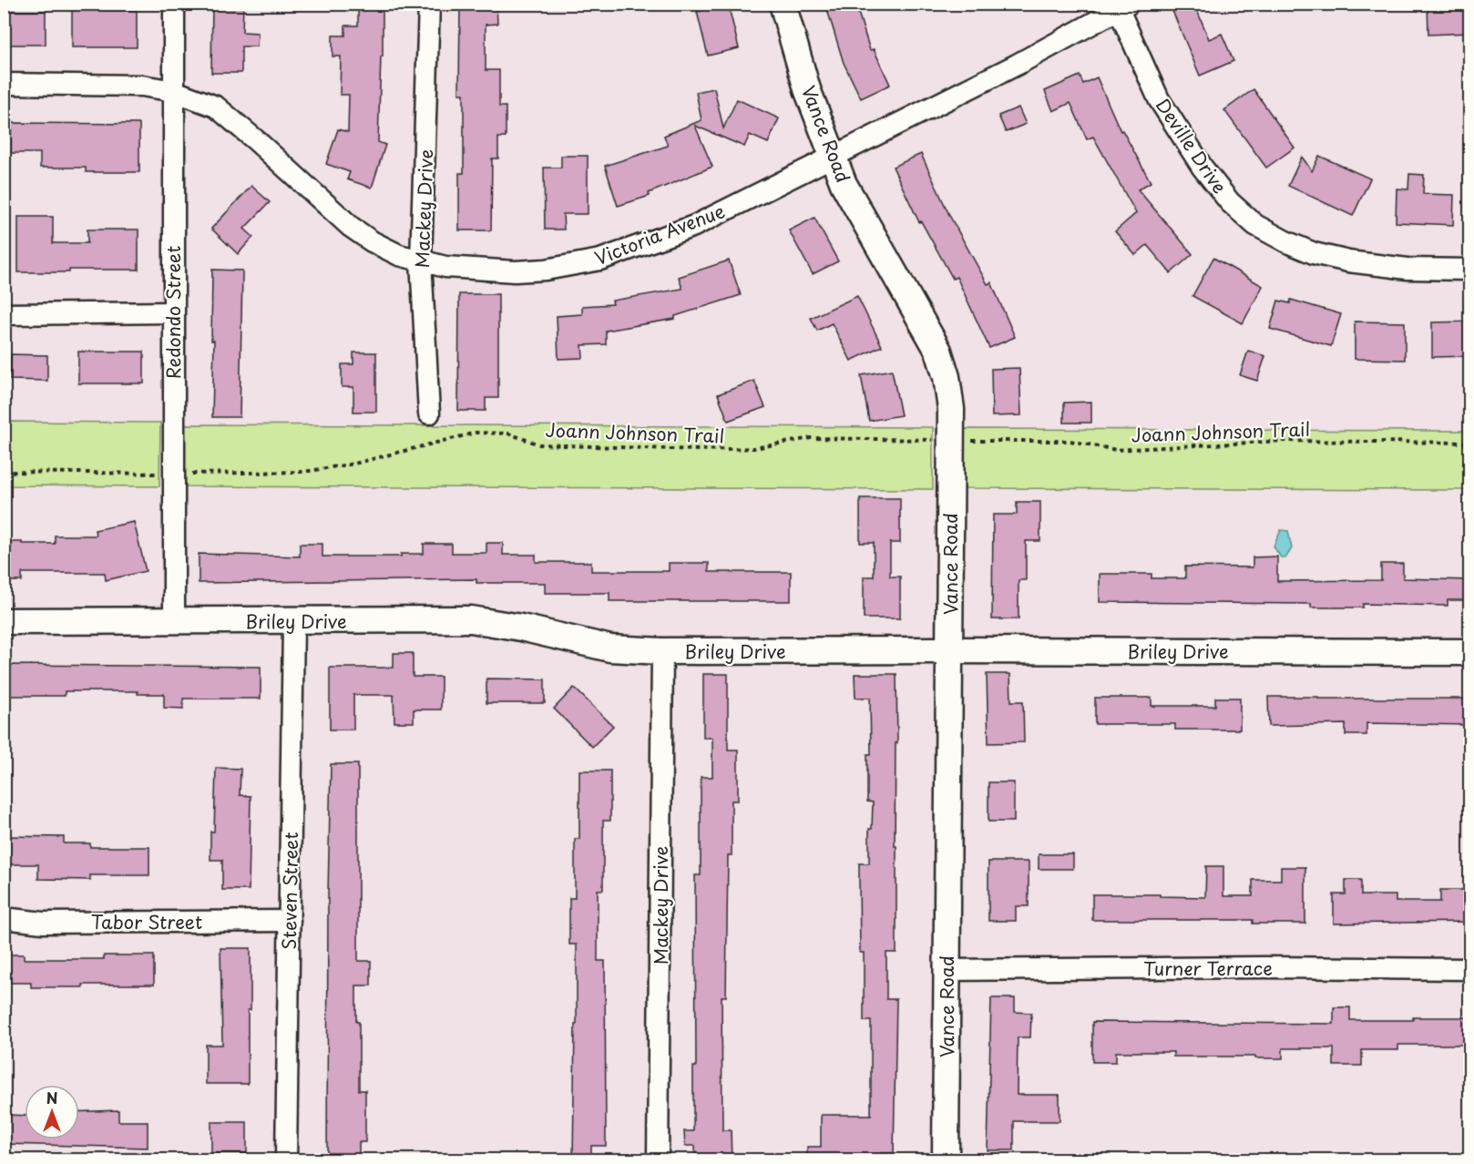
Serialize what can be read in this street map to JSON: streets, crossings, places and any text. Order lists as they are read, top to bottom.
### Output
{
  "streets": {
    "street": [
      "Vance Road",
      "Deville Drive",
      "Mackey Drive",
      "Victoria Avenue",
      "Redondo Street",
      "Briley Drive",
      "Steven Street",
      "Tabor Street",
      "Turner Terrace"
    ],
    "path": ["Joann Johnson Trail"]
  },
  "crossings": [
    ["Vance Road", "Victoria Avenue"],
    ["Vance Road", "Briley Drive"],
    ["Vance Road", "Turner Terrace"],
    ["Deville Drive", "Victoria Avenue"],
    ["Mackey Drive", "Victoria Avenue"],
    ["Mackey Drive", "Briley Drive"],
    ["Victoria Avenue", "Redondo Street"],
    ["Redondo Street", "Briley Drive"],
    ["Briley Drive", "Steven Street"],
    ["Steven Street", "Tabor Street"]
  ],
  "north": "top"
}
